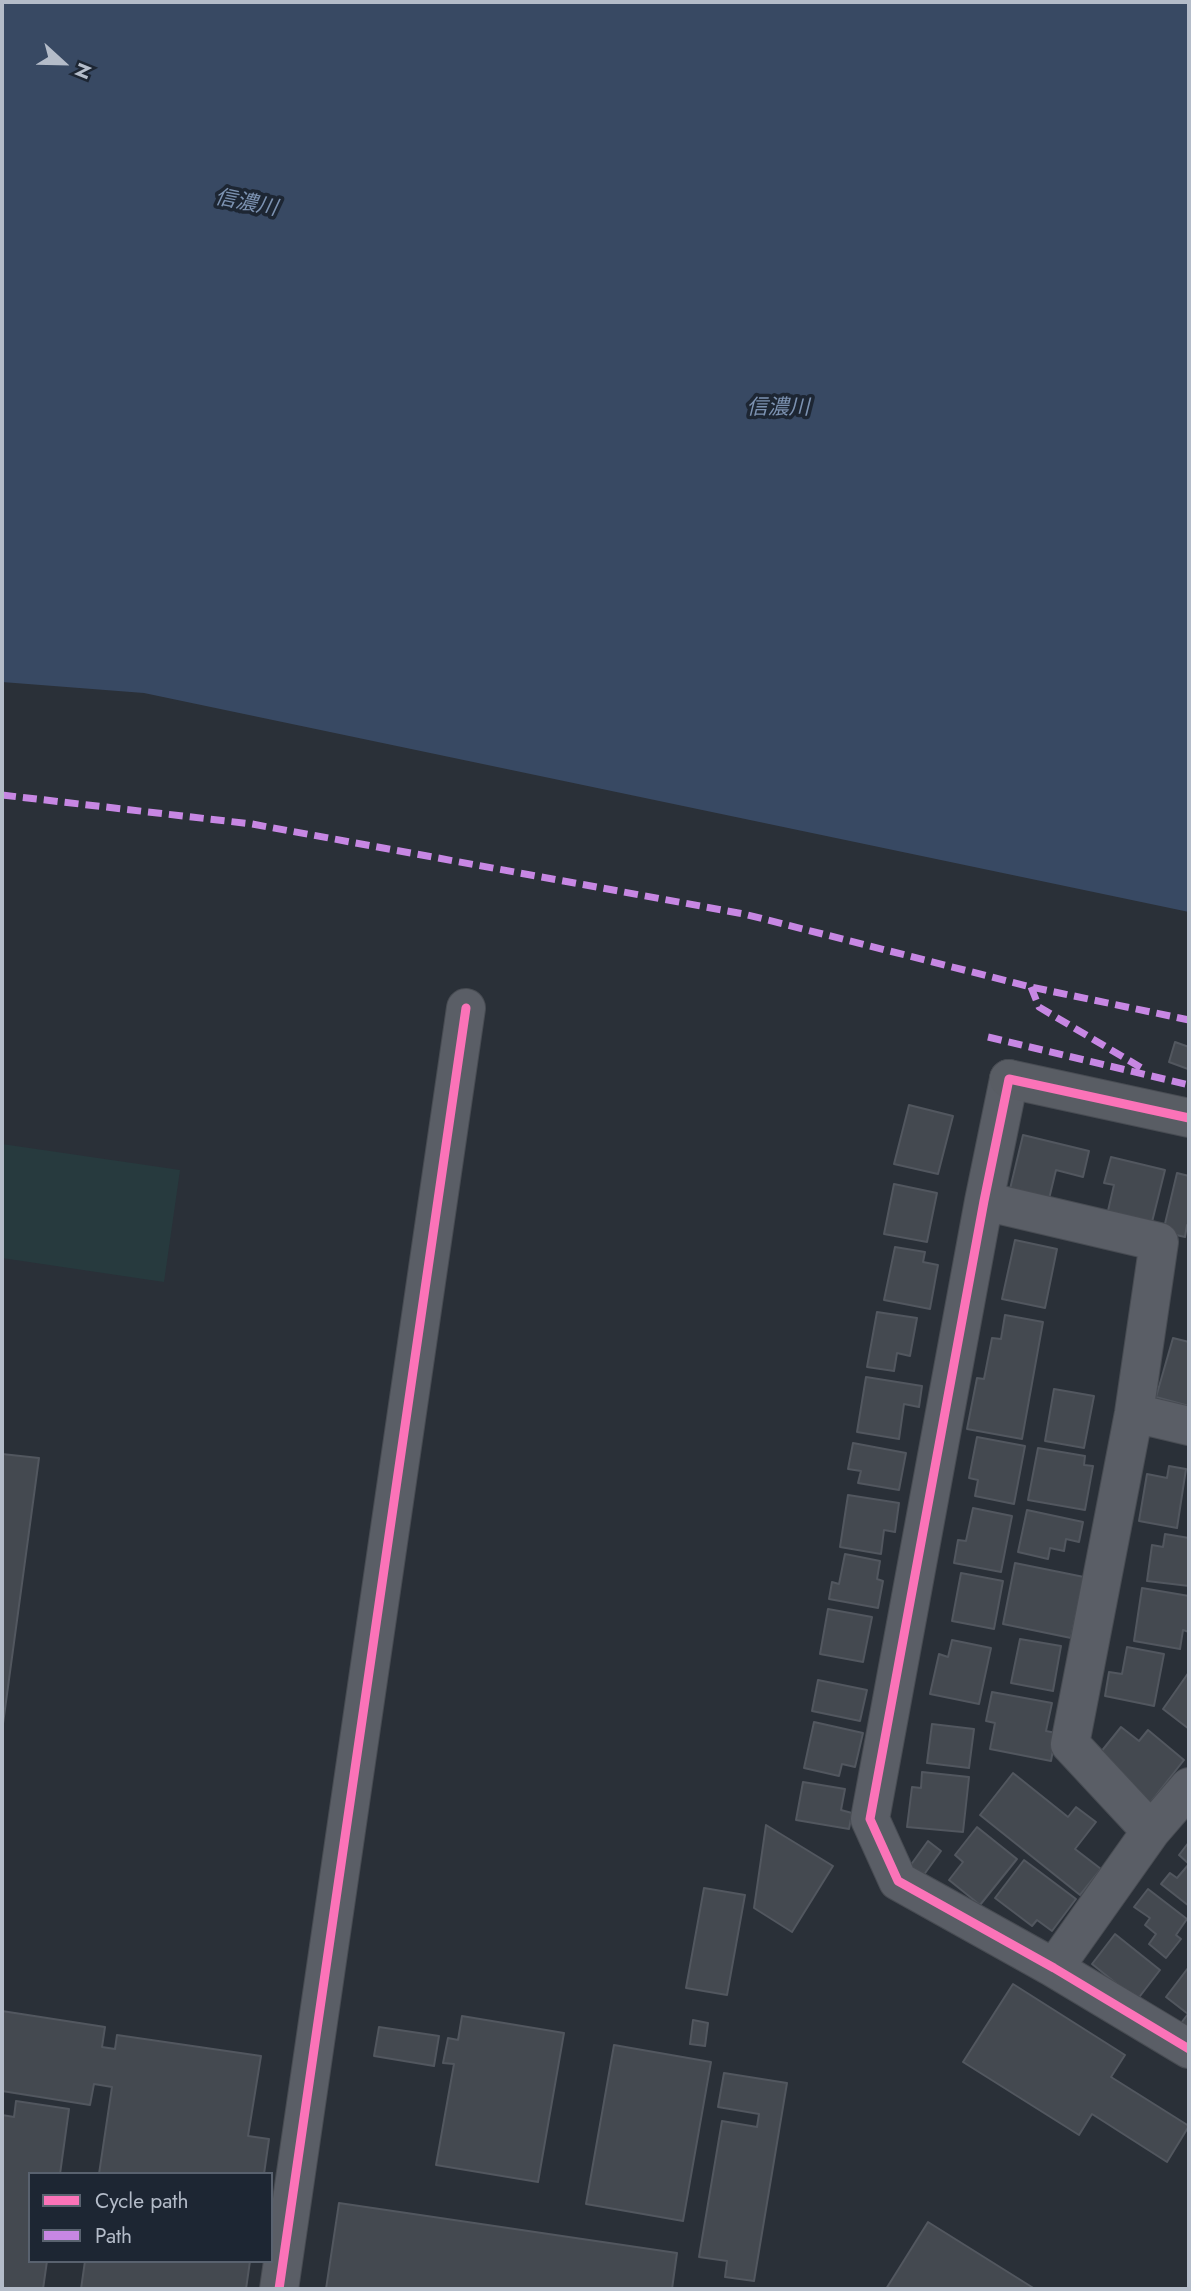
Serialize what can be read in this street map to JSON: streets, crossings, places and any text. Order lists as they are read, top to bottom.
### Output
{
  "water": ["信濃川"],
  "legend": ["Cycle path", "Path"],
  "north": "right"
}
